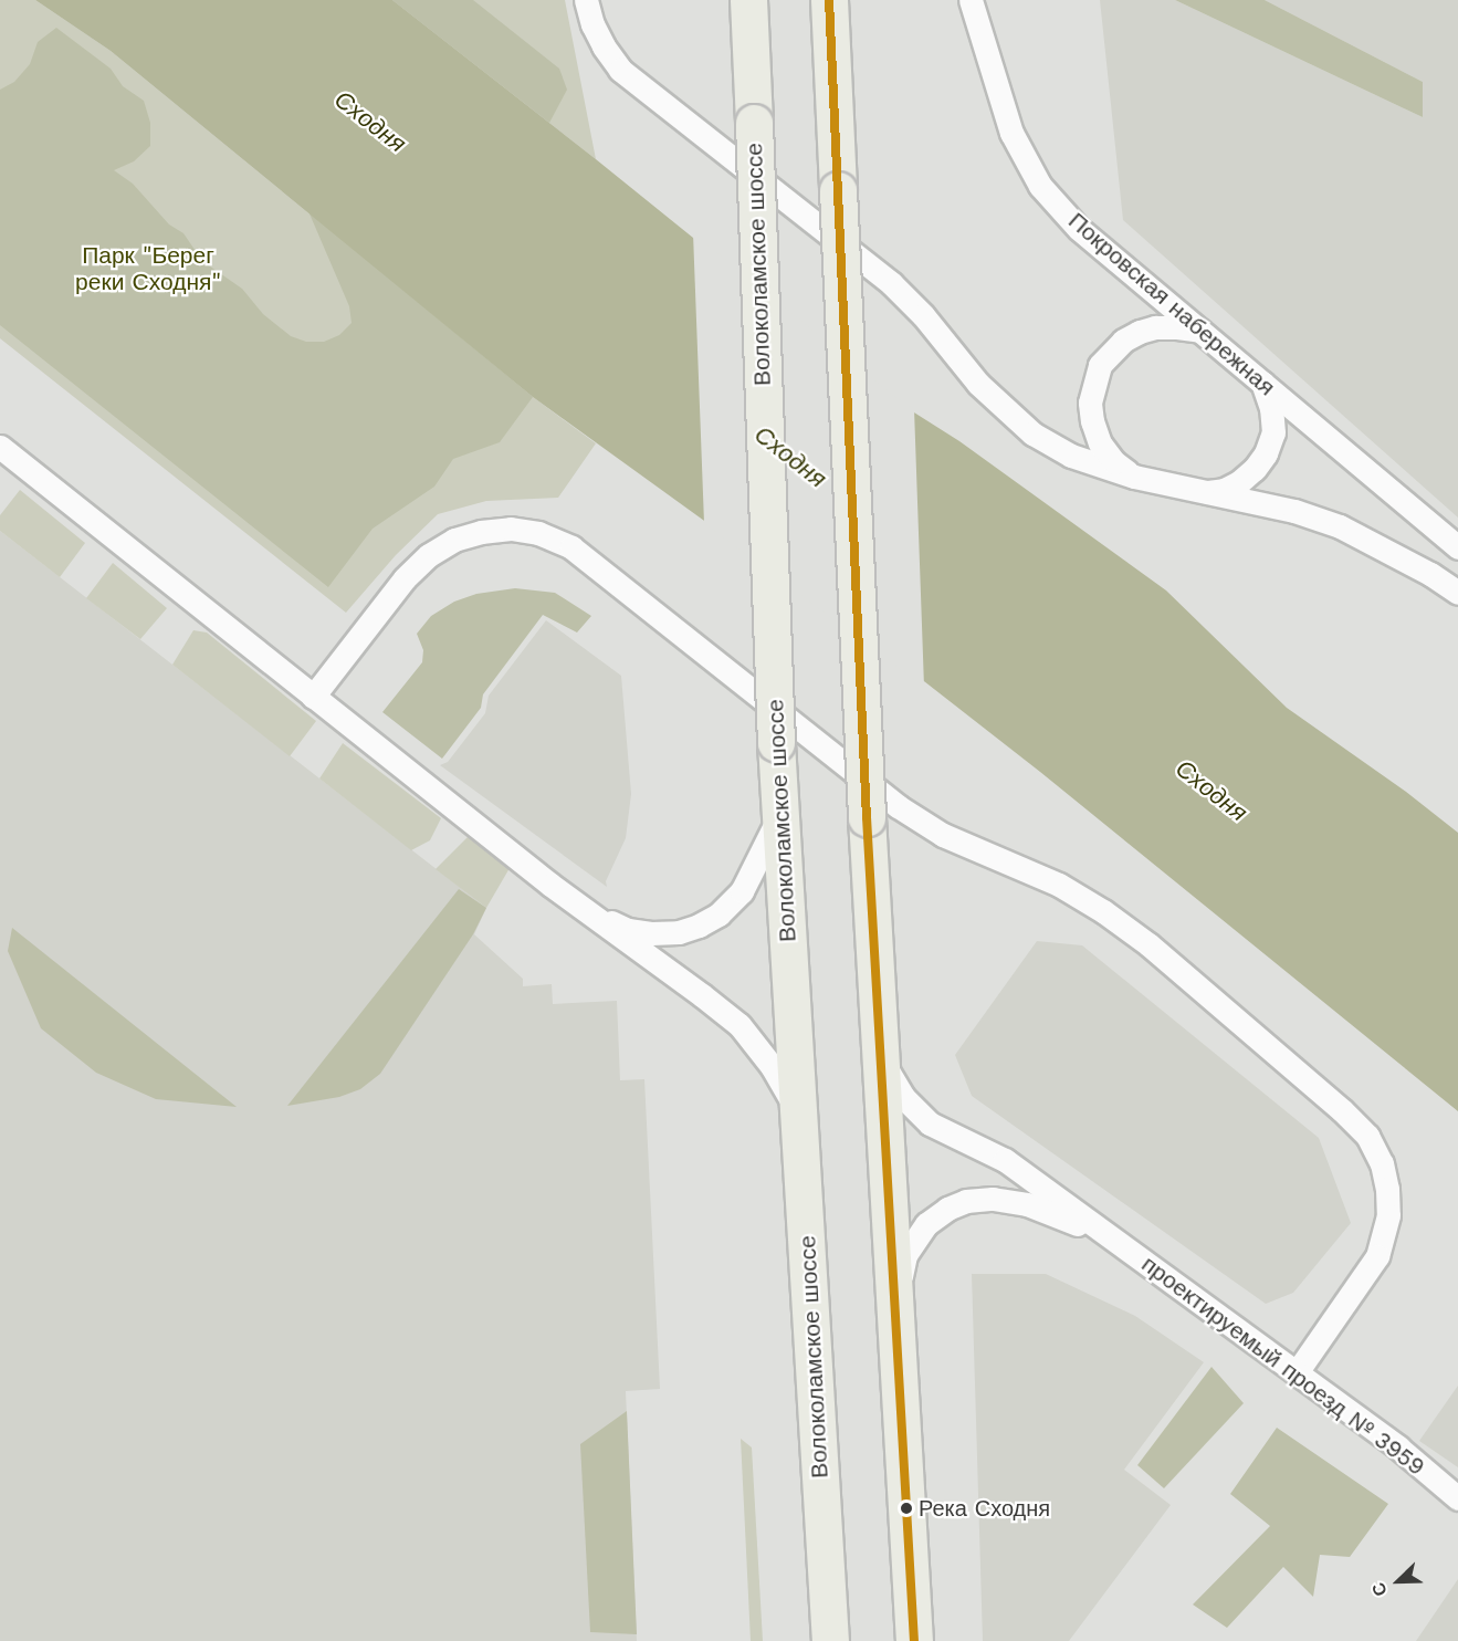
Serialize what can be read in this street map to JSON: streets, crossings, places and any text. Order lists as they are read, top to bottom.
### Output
{
  "streets": {
    "main road": ["Волоколамское шоссе"],
    "street": ["Покровская набережная", "проектируемый проезд № 3959"]
  },
  "water": ["Сходня"],
  "parks": ["Парк \"Берег реки Сходня\""],
  "places": ["Река Сходня"],
  "north": "bottom left"
}
